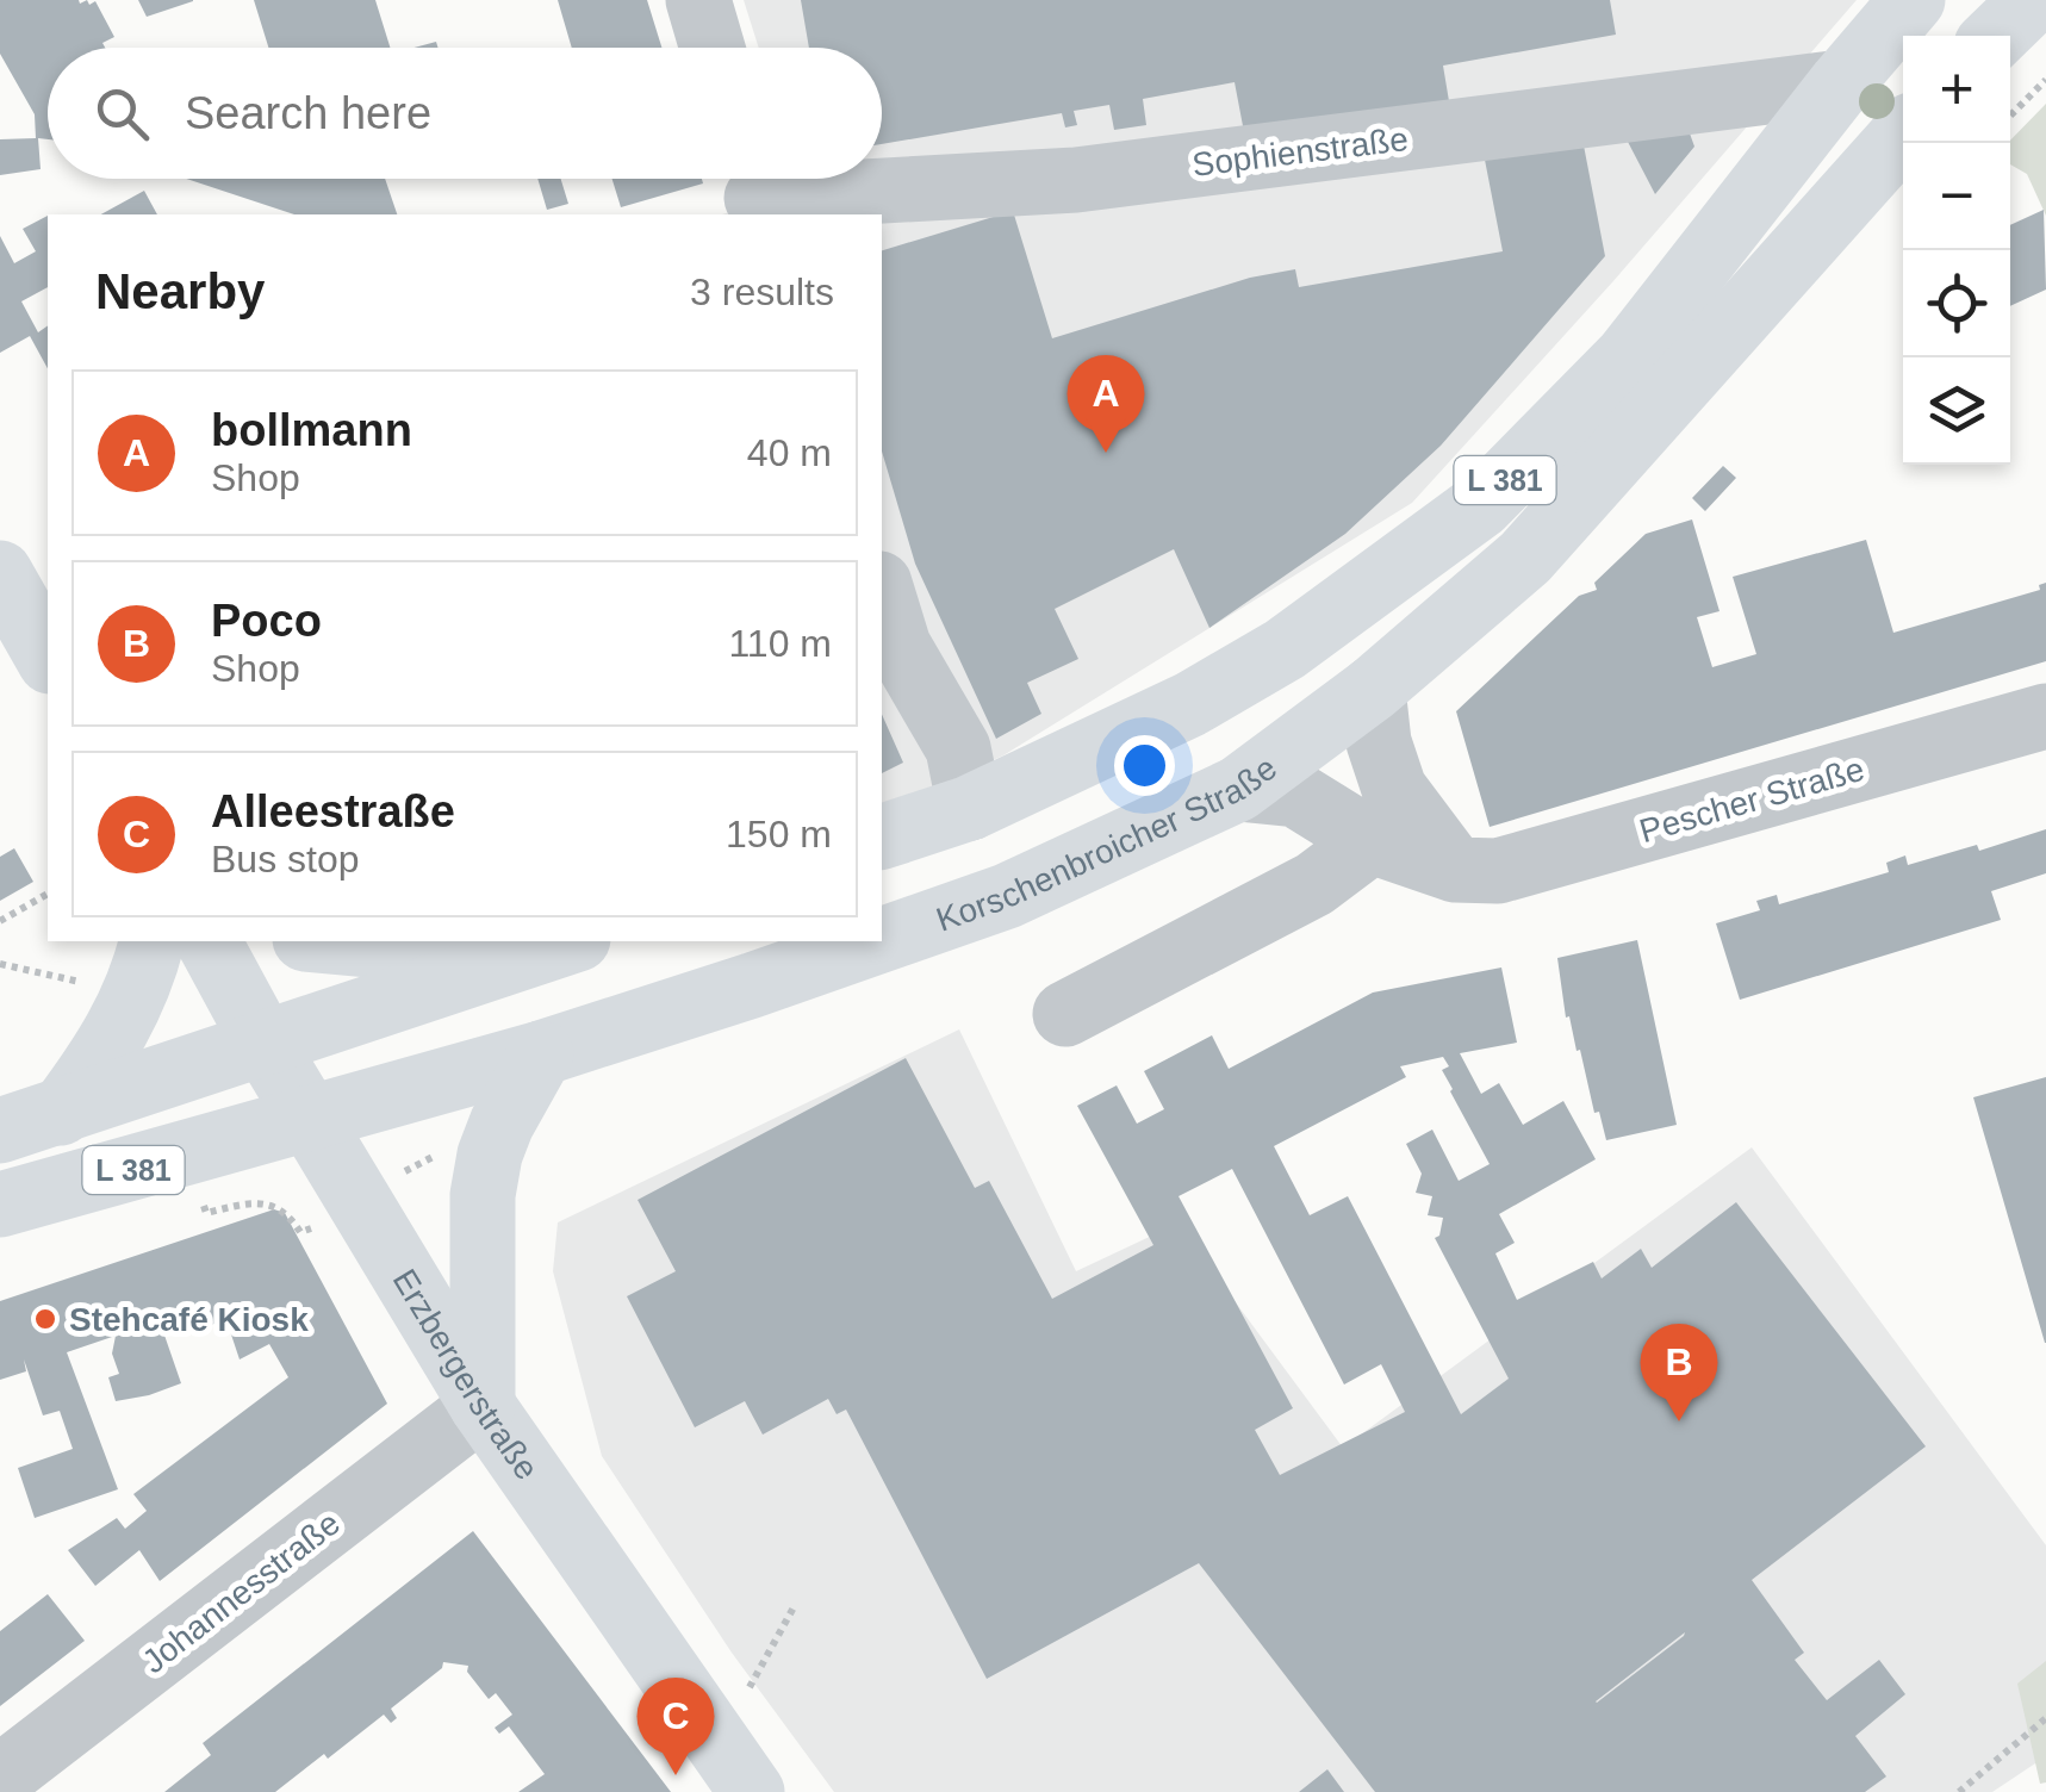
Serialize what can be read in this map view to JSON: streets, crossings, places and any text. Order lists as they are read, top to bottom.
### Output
{
  "streets": {
    "main road": ["L 381", "Korschenbroicher Straße", "Erzbergerstraße"],
    "street": ["Sophienstraße", "Pescher Straße", "Johannesstraße"]
  },
  "crossings": [
    ["Sophienstraße", "L 381"],
    ["L 381", "Erzbergerstraße"],
    ["Pescher Straße", "Korschenbroicher Straße"],
    ["Korschenbroicher Straße", "Erzbergerstraße"],
    ["Erzbergerstraße", "Johannesstraße"]
  ],
  "places": ["Stehcafé Kiosk"],
  "page": {
    "map_buttons": ["+", "−"],
    "search": "Search here",
    "heading": ["Nearby", "3 results"],
    "pins": ["A", "B", "C"],
    "list": [
      {
        "mark": "A",
        "name": "bollmann",
        "note": "Shop",
        "value": "40 m"
      },
      {
        "mark": "B",
        "name": "Poco",
        "note": "Shop",
        "value": "110 m"
      },
      {
        "mark": "C",
        "name": "Alleestraße",
        "note": "Bus stop",
        "value": "150 m"
      }
    ]
  }
}
